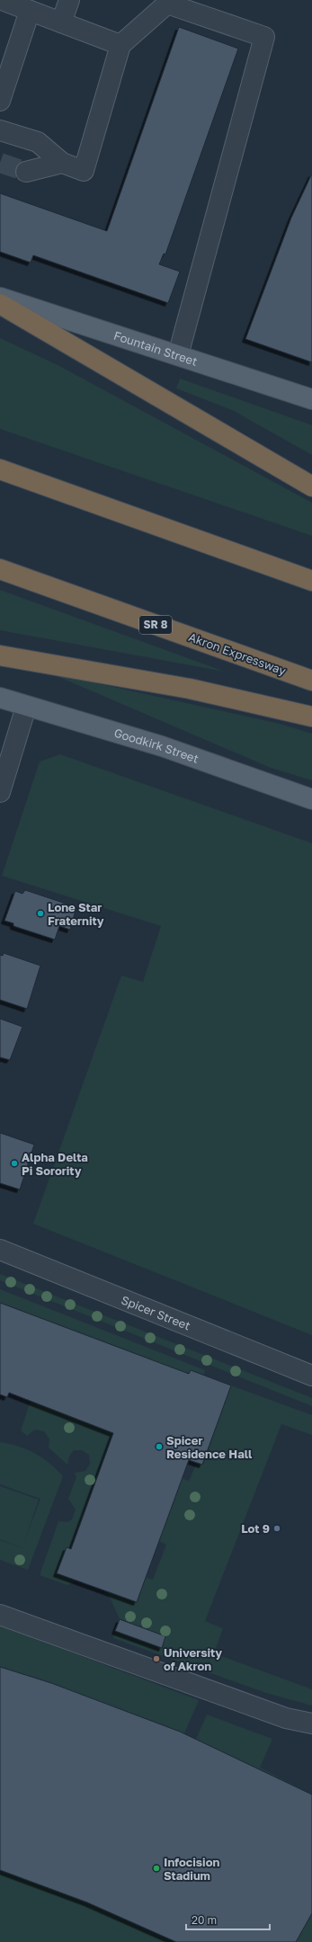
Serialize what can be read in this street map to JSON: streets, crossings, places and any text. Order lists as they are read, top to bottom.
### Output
{
  "streets": {
    "highway": ["SR 8", "Akron Expressway"],
    "main road": ["Fountain Street", "Goodkirk Street"],
    "street": ["Spicer Street"]
  },
  "places": [
    "Lone Star Fraternity",
    "Alpha Delta Pi Sorority",
    "Spicer Residence Hall",
    "Lot 9",
    "University of Akron",
    "Infocision Stadium"
  ],
  "scale_bar": "20 m"
}
